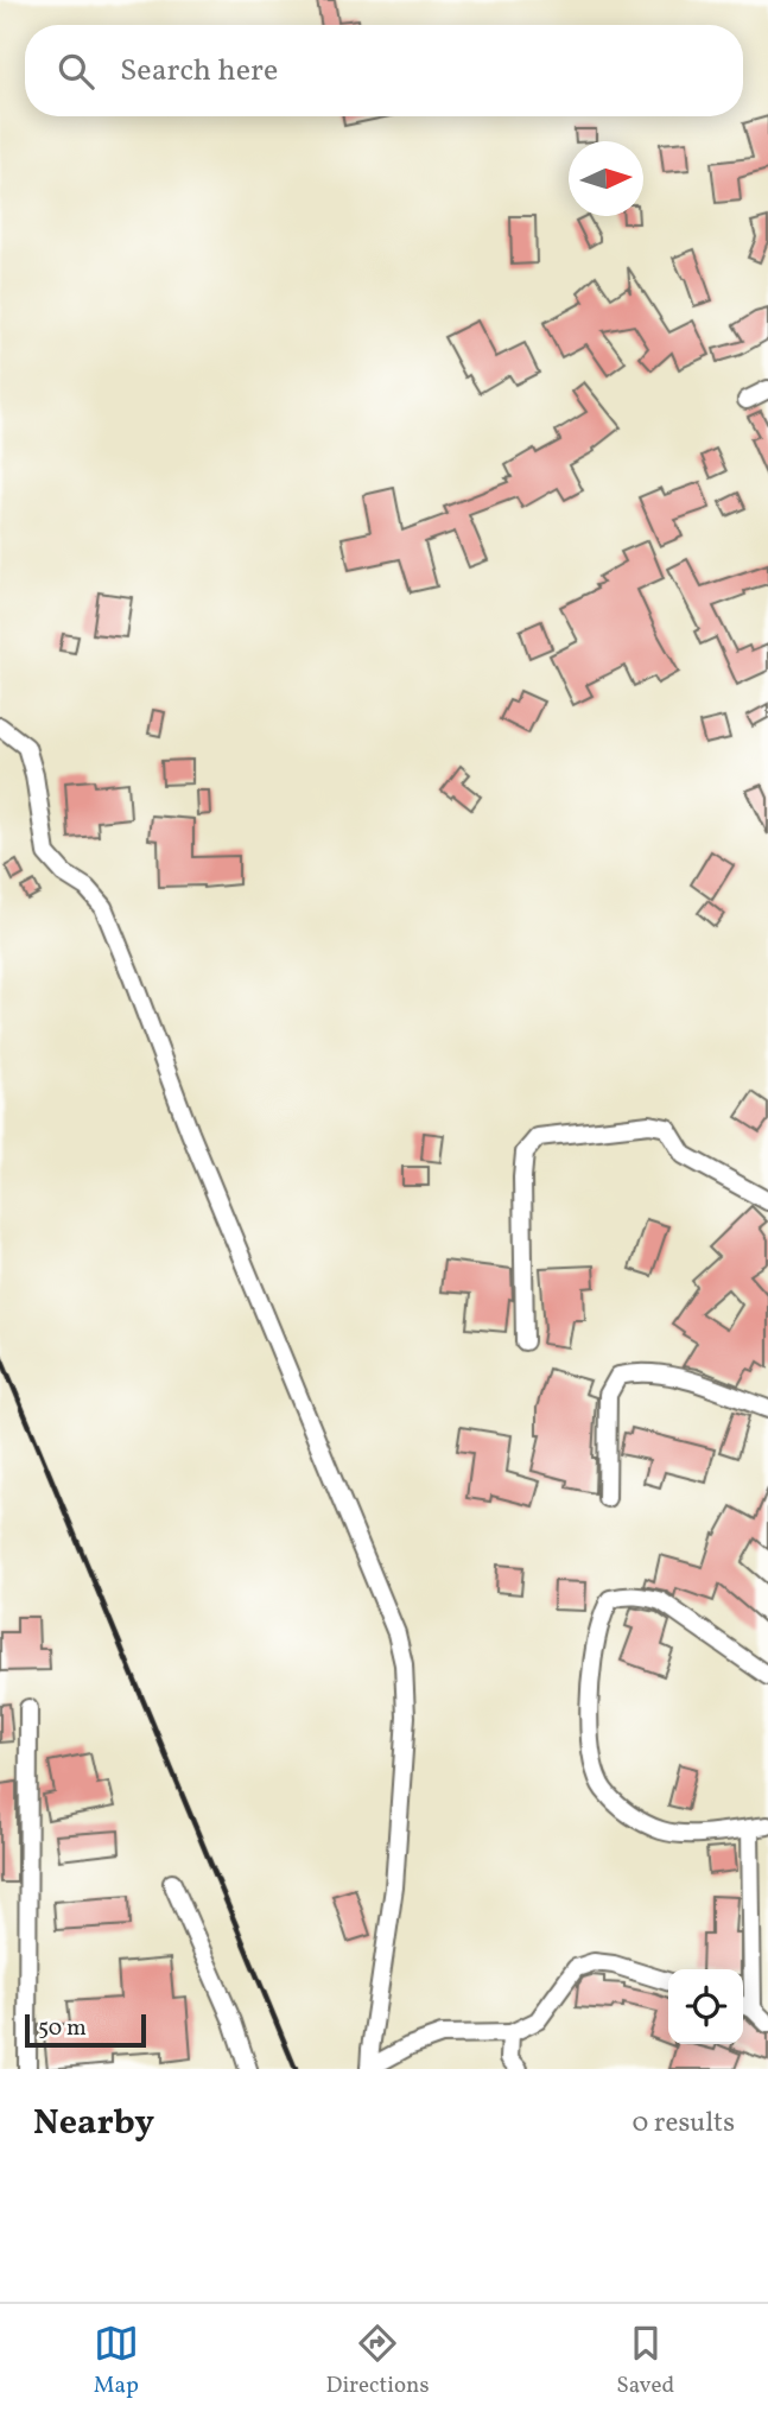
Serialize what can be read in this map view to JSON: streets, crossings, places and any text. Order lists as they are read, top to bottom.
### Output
{
  "scale_bar": "50 m",
  "north": "right",
  "page": {
    "search": "Search here",
    "scale": "50 m",
    "heading": ["Nearby", "0 results"],
    "nav": ["Map", "Directions", "Saved"]
  }
}
